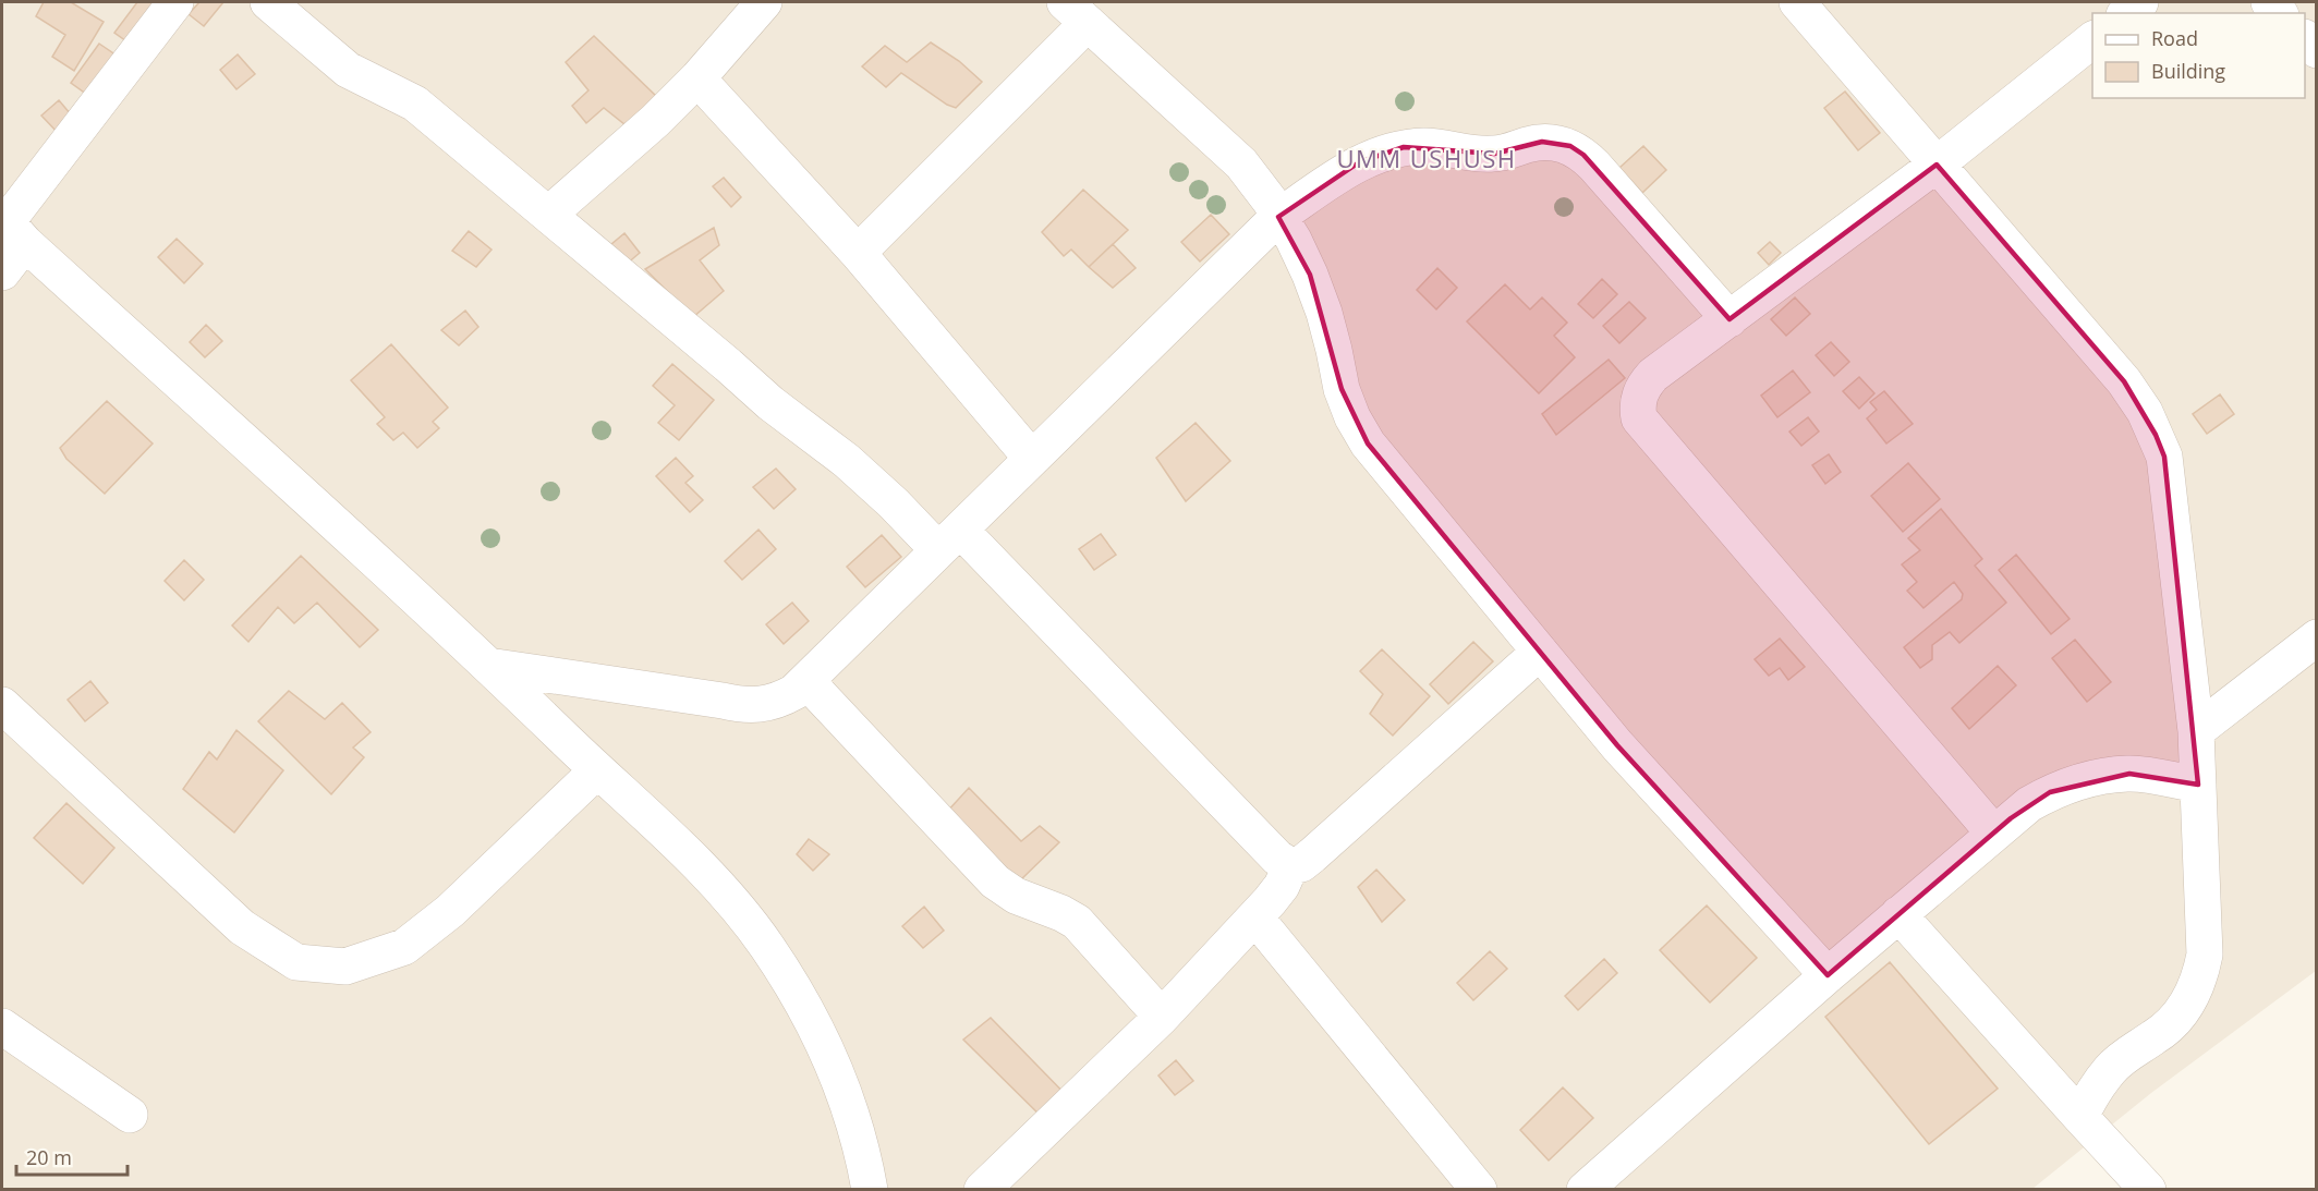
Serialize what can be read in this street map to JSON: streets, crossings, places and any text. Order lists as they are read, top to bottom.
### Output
{
  "districts": ["UMM USHUSH"],
  "legend": ["Road", "Building"],
  "scale_bar": "20 m"
}
